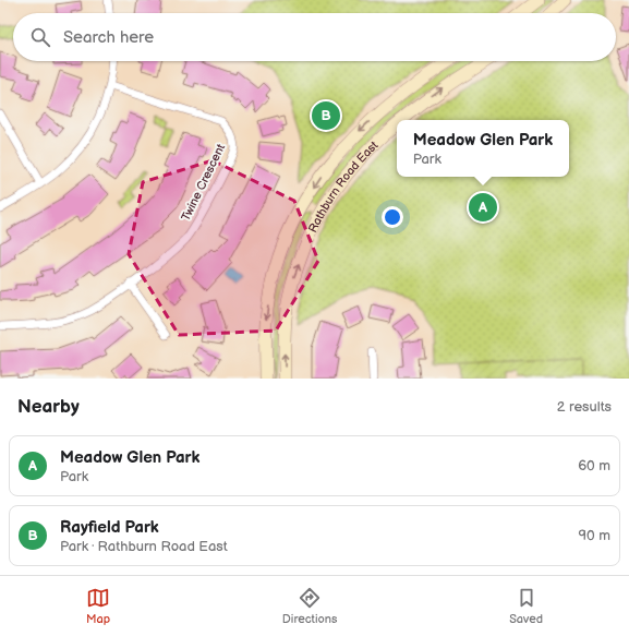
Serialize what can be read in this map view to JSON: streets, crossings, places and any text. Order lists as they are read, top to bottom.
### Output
{
  "streets": {
    "street": ["Twine Crescent", "Rathburn Road East"]
  },
  "page": {
    "search": "Search here",
    "pins": ["B", "A"],
    "popup": ["Meadow Glen Park", "Park"],
    "heading": ["Nearby", "2 results"],
    "list": [
      {
        "mark": "A",
        "name": "Meadow Glen Park",
        "note": "Park",
        "value": "60 m"
      },
      {
        "mark": "B",
        "name": "Rayfield Park",
        "note": "Park · Rathburn Road East",
        "value": "90 m"
      }
    ],
    "nav": ["Map", "Directions", "Saved"]
  }
}
